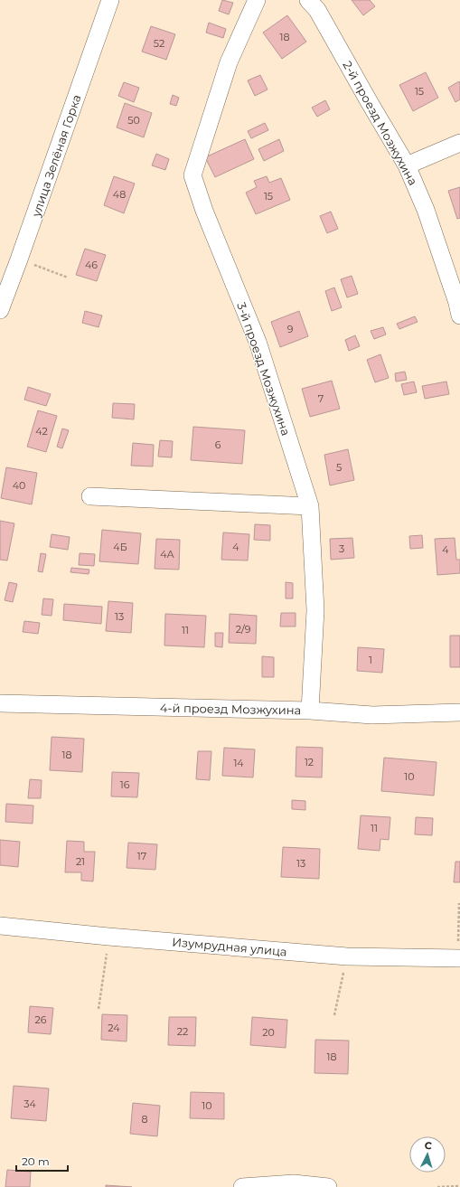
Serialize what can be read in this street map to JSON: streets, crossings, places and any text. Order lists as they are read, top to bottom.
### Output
{
  "streets": {
    "street": [
      "2-й проезд Мозжухина",
      "улица Зелёная Горка",
      "3-й проезд Мозжухина",
      "4-й проезд Мозжухина",
      "Изумрудная улица"
    ]
  },
  "crossings": [
    ["3-й проезд Мозжухина", "4-й проезд Мозжухина"]
  ],
  "house_numbers": [
    "18",
    "52",
    "15",
    "50",
    "48",
    "15",
    "46",
    "9",
    "7",
    "42",
    "6",
    "5",
    "40",
    "4Б",
    "4",
    "3",
    "4",
    "4А",
    "13",
    "2/9",
    "11",
    "1",
    "18",
    "12",
    "14",
    "10",
    "16",
    "11",
    "17",
    "21",
    "13",
    "26",
    "24",
    "22",
    "20",
    "18",
    "34",
    "10",
    "8"
  ],
  "scale_bar": "20 m",
  "north": "top"
}
